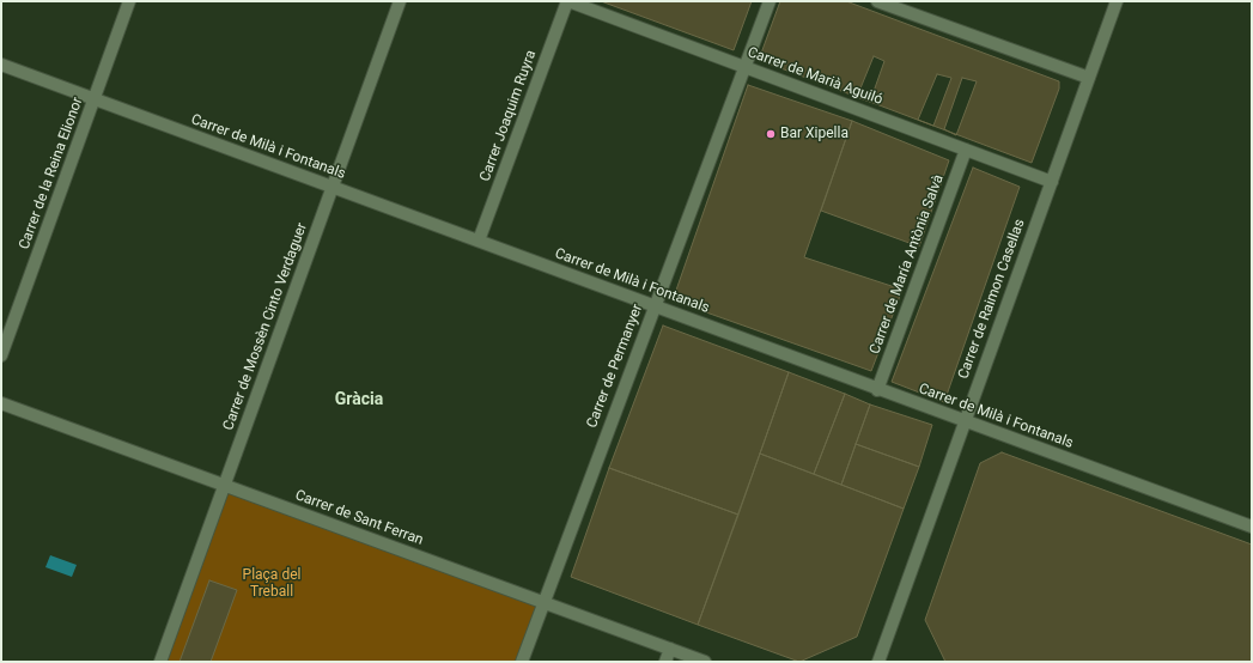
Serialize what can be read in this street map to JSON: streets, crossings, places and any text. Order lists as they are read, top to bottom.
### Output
{
  "streets": {
    "street": [
      "Carrer de Marià Aguiló",
      "Carrer Joaquim Ruyra",
      "Carrer de Milà i Fontanals",
      "Carrer de la Reina Elionor",
      "Carrer de María Antònia Salvà",
      "Carrer de Raimon Casellas",
      "Carrer de Mossèn Cinto Verdaguer",
      "Carrer de Permanyer",
      "Carrer de Sant Ferran"
    ]
  },
  "crossings": [
    ["Carrer de Marià Aguiló", "Carrer Joaquim Ruyra"],
    ["Carrer de Marià Aguiló", "Carrer de María Antònia Salvà"],
    ["Carrer de Marià Aguiló", "Carrer de Raimon Casellas"],
    ["Carrer de Marià Aguiló", "Carrer de Permanyer"],
    ["Carrer Joaquim Ruyra", "Carrer de Milà i Fontanals"],
    ["Carrer de Milà i Fontanals", "Carrer de la Reina Elionor"],
    ["Carrer de Milà i Fontanals", "Carrer de María Antònia Salvà"],
    ["Carrer de Milà i Fontanals", "Carrer de Raimon Casellas"],
    ["Carrer de Milà i Fontanals", "Carrer de Mossèn Cinto Verdaguer"],
    ["Carrer de Milà i Fontanals", "Carrer de Permanyer"],
    ["Carrer de Mossèn Cinto Verdaguer", "Carrer de Sant Ferran"],
    ["Carrer de Permanyer", "Carrer de Sant Ferran"]
  ],
  "districts": ["Gràcia"],
  "parks": ["Plaça del Treball"],
  "places": ["Bar Xipella"]
}
